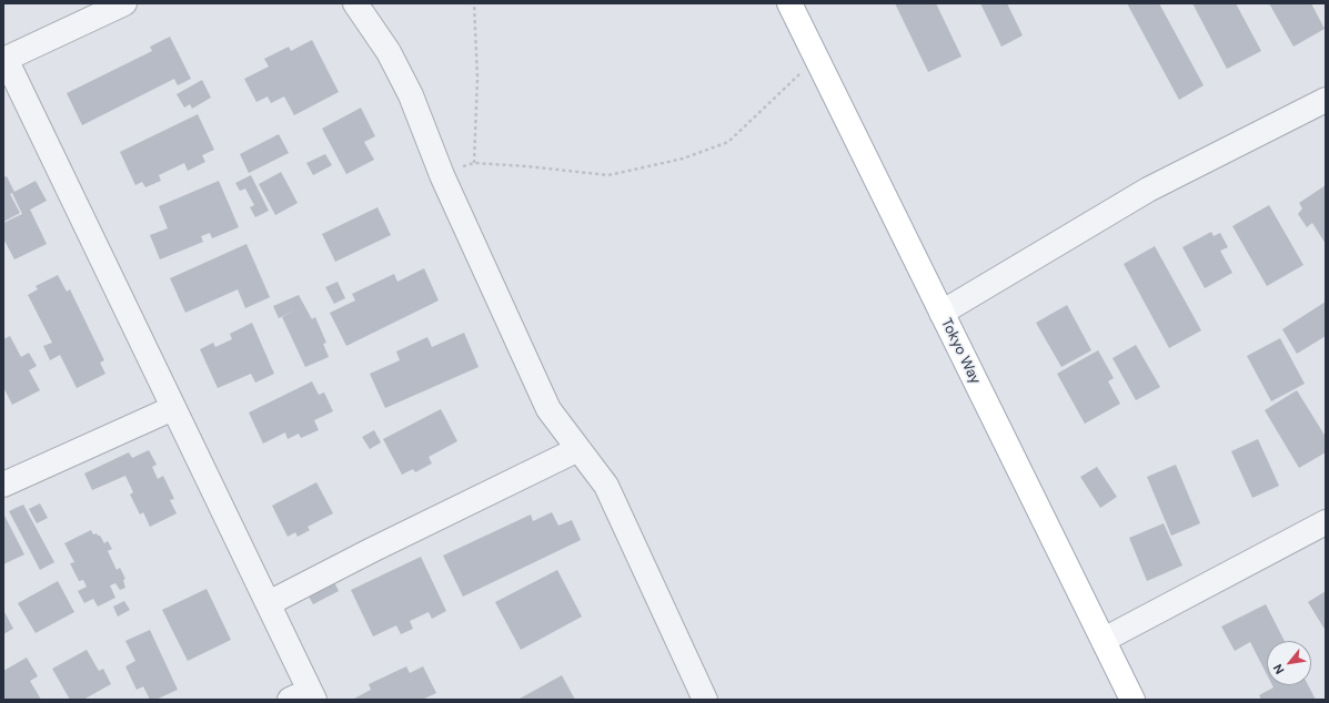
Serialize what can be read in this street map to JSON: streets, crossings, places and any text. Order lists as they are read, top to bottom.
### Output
{
  "streets": {
    "main road": ["Tokyo Way"]
  },
  "north": "bottom left"
}
